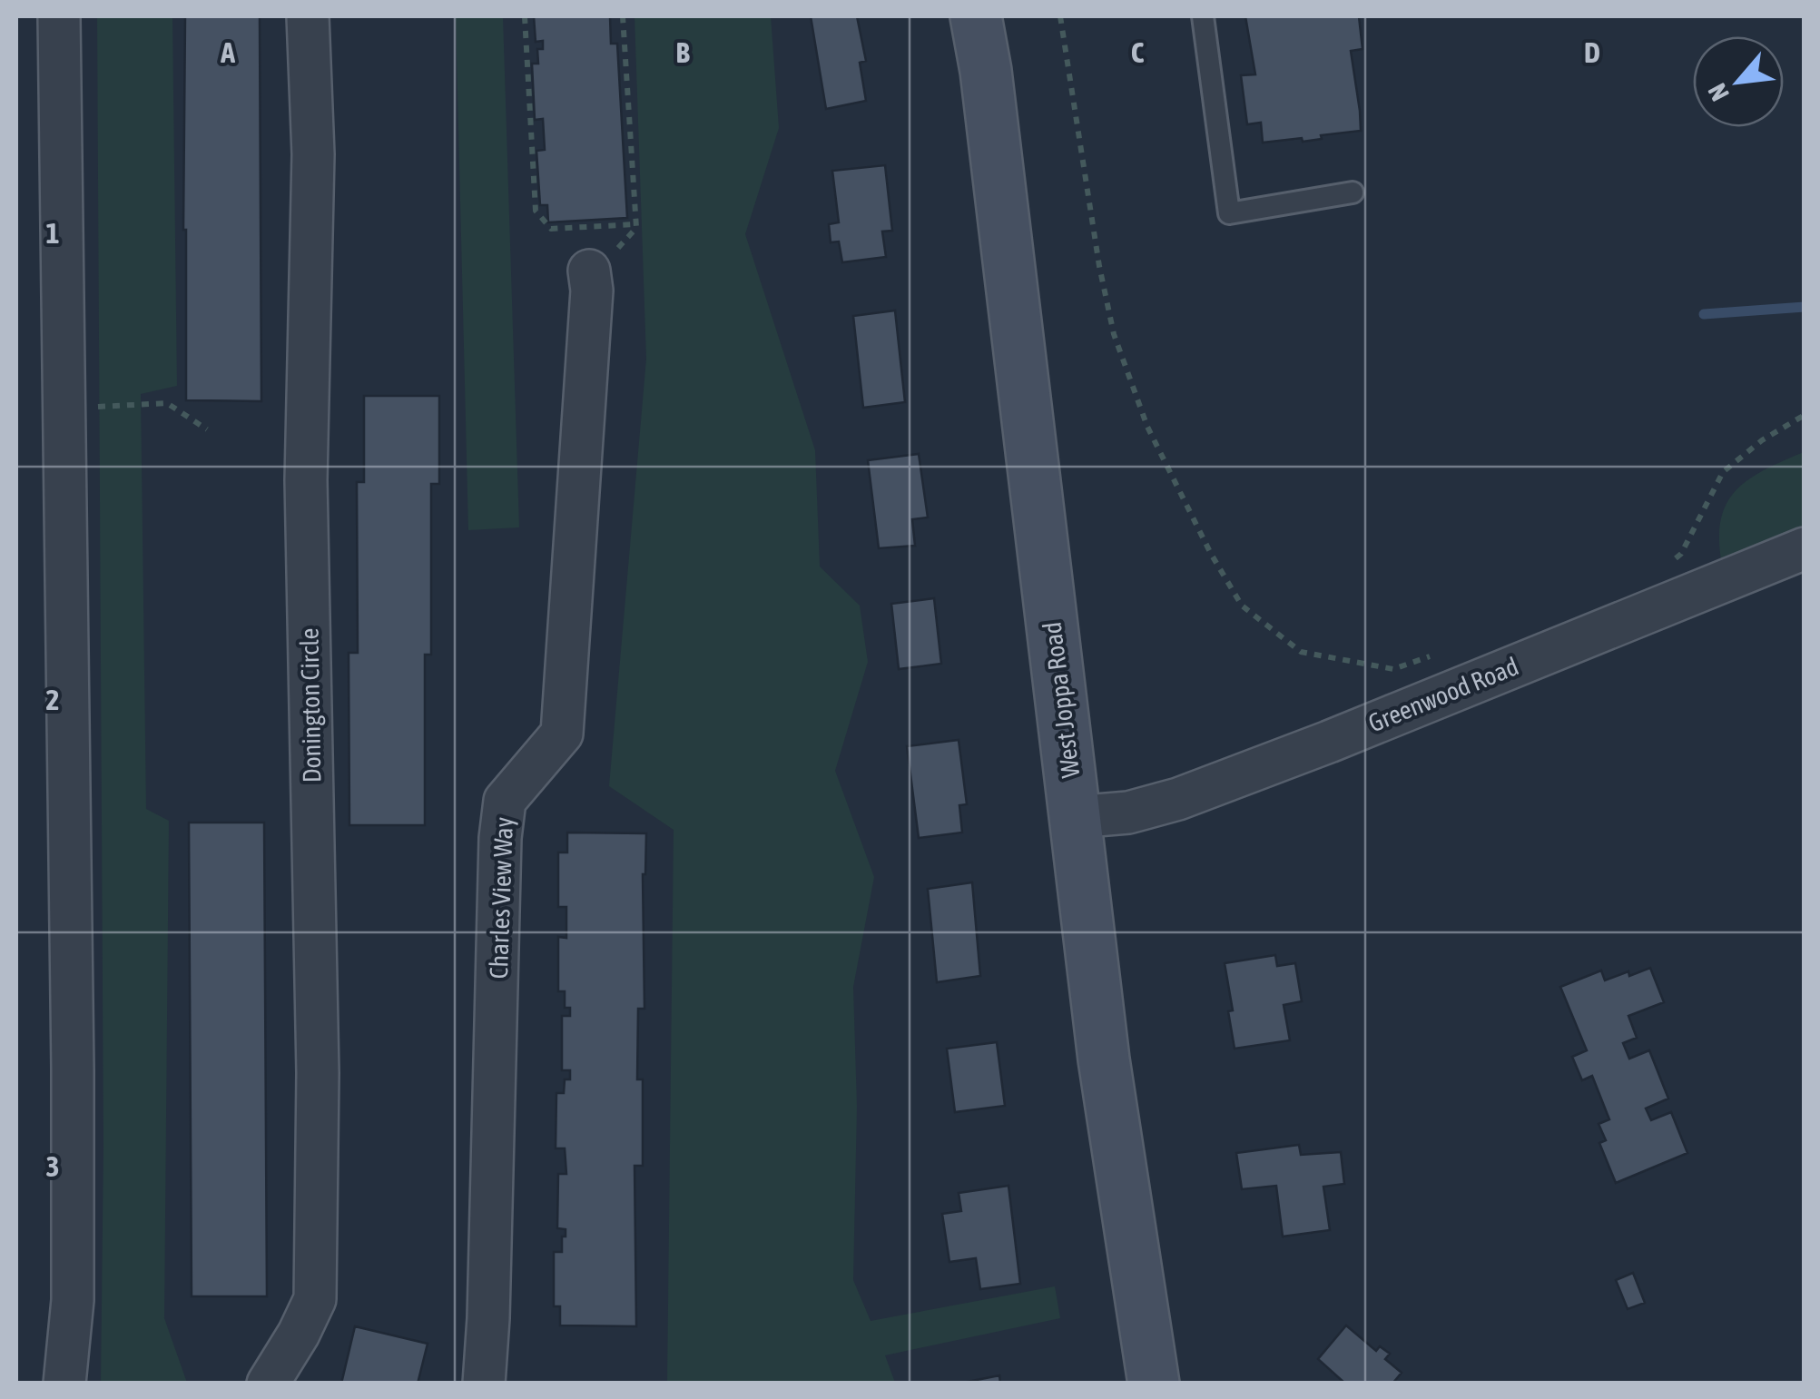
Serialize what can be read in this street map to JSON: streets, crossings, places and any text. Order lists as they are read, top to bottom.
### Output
{
  "streets": {
    "street": [
      "Greenwood Road",
      "West Joppa Road",
      "Donington Circle",
      "Charles View Way"
    ]
  },
  "crossings": [
    ["Greenwood Road", "West Joppa Road"]
  ],
  "north": "bottom left",
  "grid": {
    "columns": [
      "A",
      "B",
      "C",
      "D"
    ],
    "rows": ["1", "2", "3"]
  }
}
